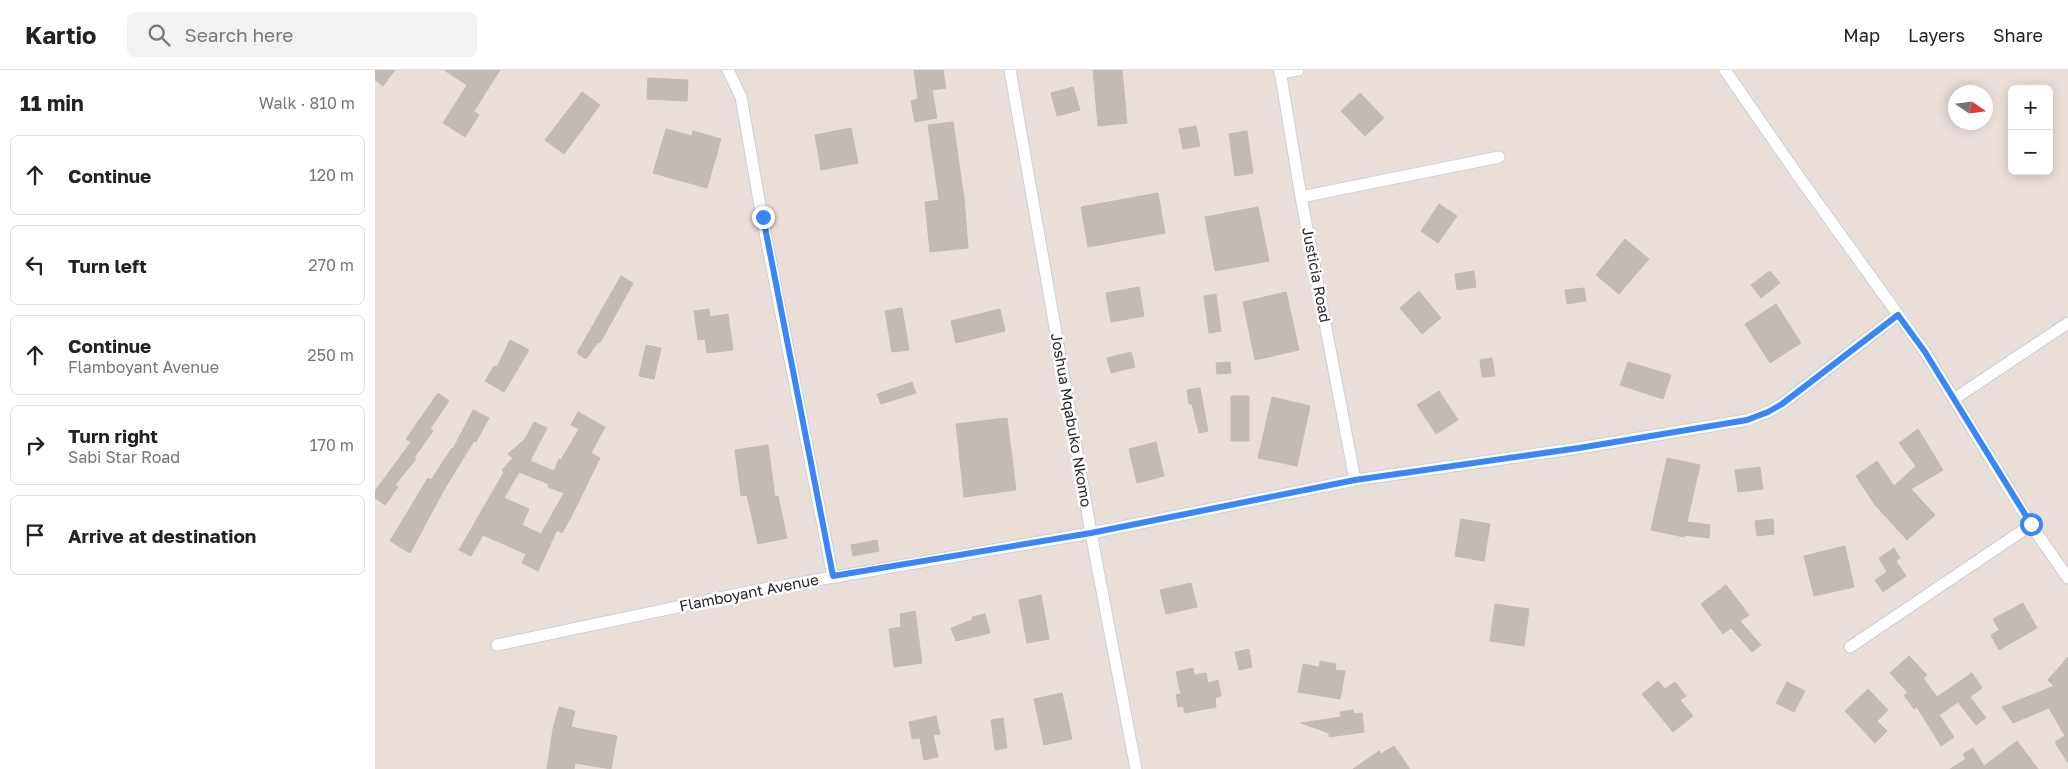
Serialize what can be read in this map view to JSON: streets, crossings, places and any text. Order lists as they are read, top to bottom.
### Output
{
  "streets": {
    "street": ["Justicia Road", "Joshua Mqabuko Nkomo", "Flamboyant Avenue"]
  },
  "crossings": [
    ["Justicia Road", "Flamboyant Avenue"],
    ["Joshua Mqabuko Nkomo", "Flamboyant Avenue"]
  ],
  "north": "right",
  "page": {
    "header": "Kartio",
    "search": "Search here",
    "nav": ["Map", "Layers", "Share"],
    "heading": ["11 min", "Walk · 810 m"],
    "map_buttons": ["+", "−"],
    "list": [
      ["Continue", "120 m"],
      ["Turn left", "270 m"],
      ["Continue", "Flamboyant Avenue", "250 m"],
      ["Turn right", "Sabi Star Road", "170 m"],
      "Arrive at destination"
    ]
  }
}
